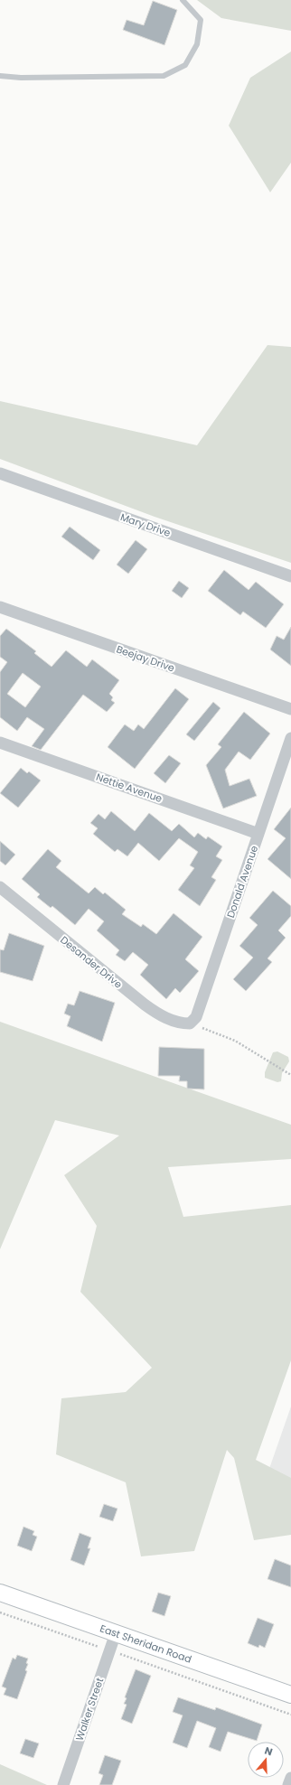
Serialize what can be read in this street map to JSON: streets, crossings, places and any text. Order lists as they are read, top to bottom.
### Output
{
  "streets": {
    "street": [
      "Mary Drive",
      "Beejay Drive",
      "Nettie Avenue",
      "Donald Avenue",
      "Desander Drive",
      "East Sheridan Road",
      "Walker Street"
    ]
  },
  "crossings": [
    ["Nettie Avenue", "Donald Avenue"],
    ["Donald Avenue", "Desander Drive"],
    ["East Sheridan Road", "Walker Street"]
  ],
  "north": "top"
}
